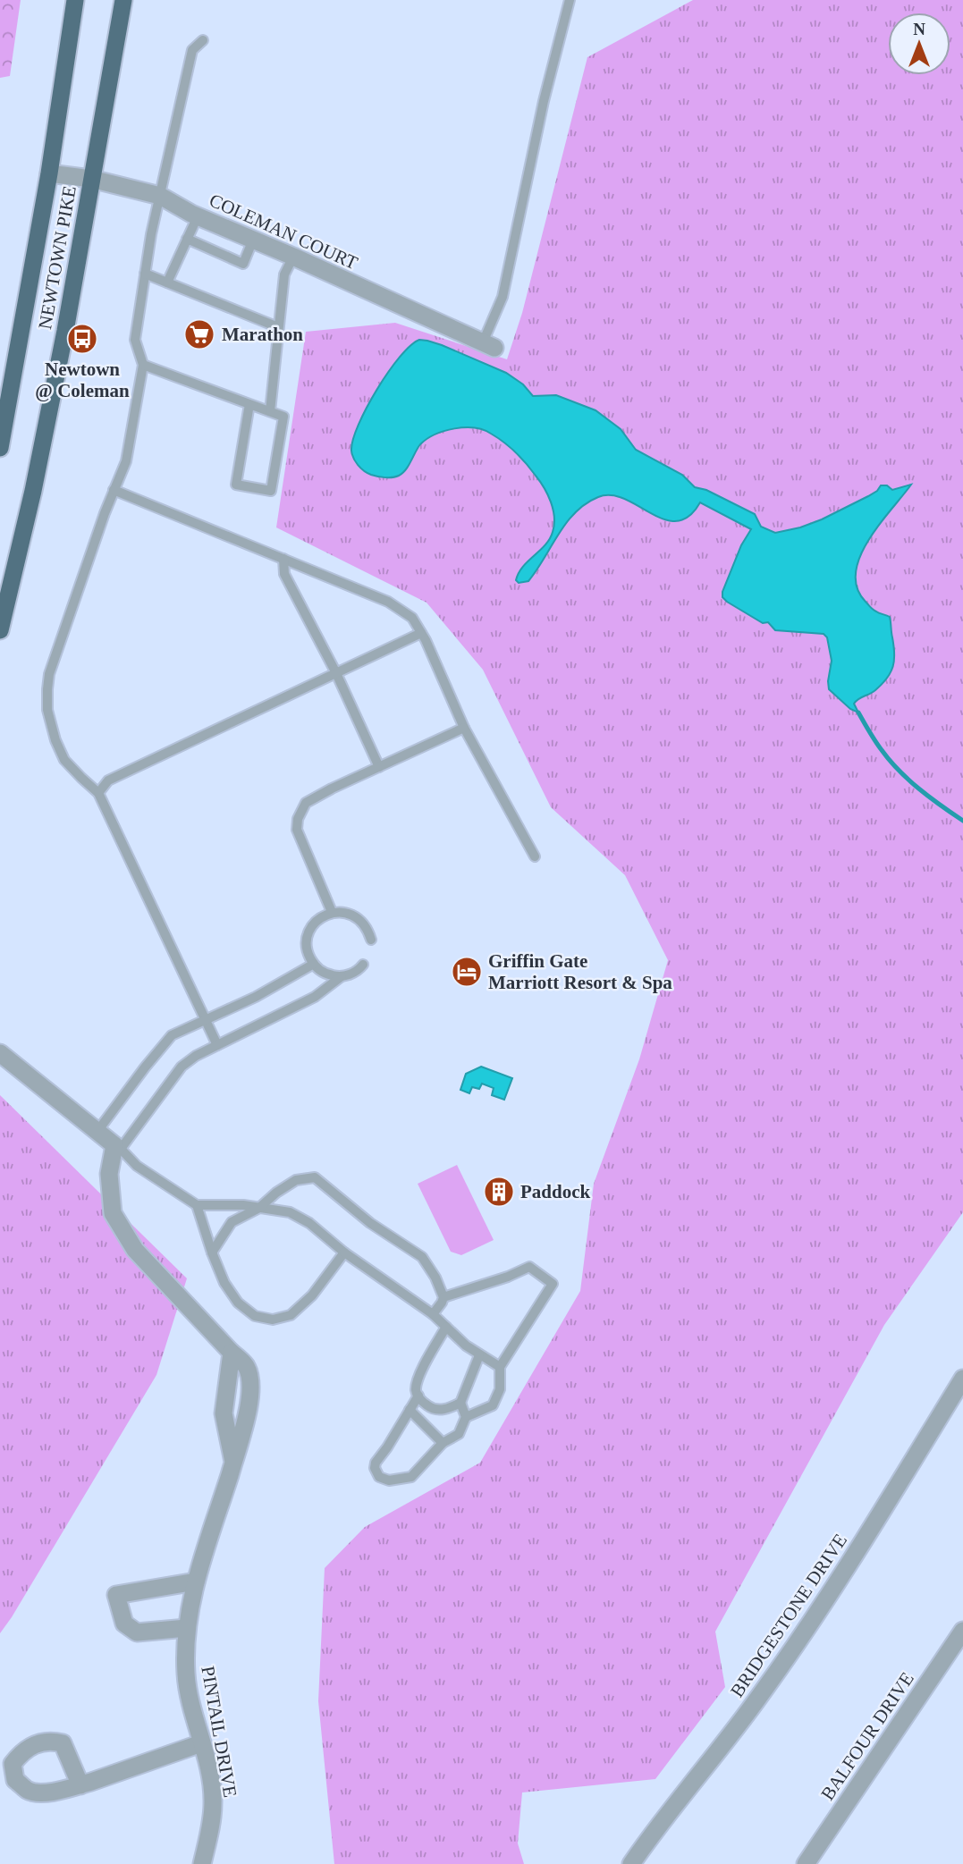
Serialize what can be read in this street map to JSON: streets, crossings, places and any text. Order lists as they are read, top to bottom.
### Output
{
  "streets": {
    "highway": ["NEWTOWN PIKE"],
    "street": [
      "COLEMAN COURT",
      "BRIDGESTONE DRIVE",
      "PINTAIL DRIVE",
      "BALFOUR DRIVE"
    ]
  },
  "crossings": [
    ["COLEMAN COURT", "NEWTOWN PIKE"]
  ],
  "places": {
    "supermarket": ["Marathon"],
    "bus stop": ["Newtown @ Coleman"],
    "hotel": ["Griffin Gate Marriott Resort & Spa"],
    "building": ["Paddock"]
  },
  "north": "top"
}
